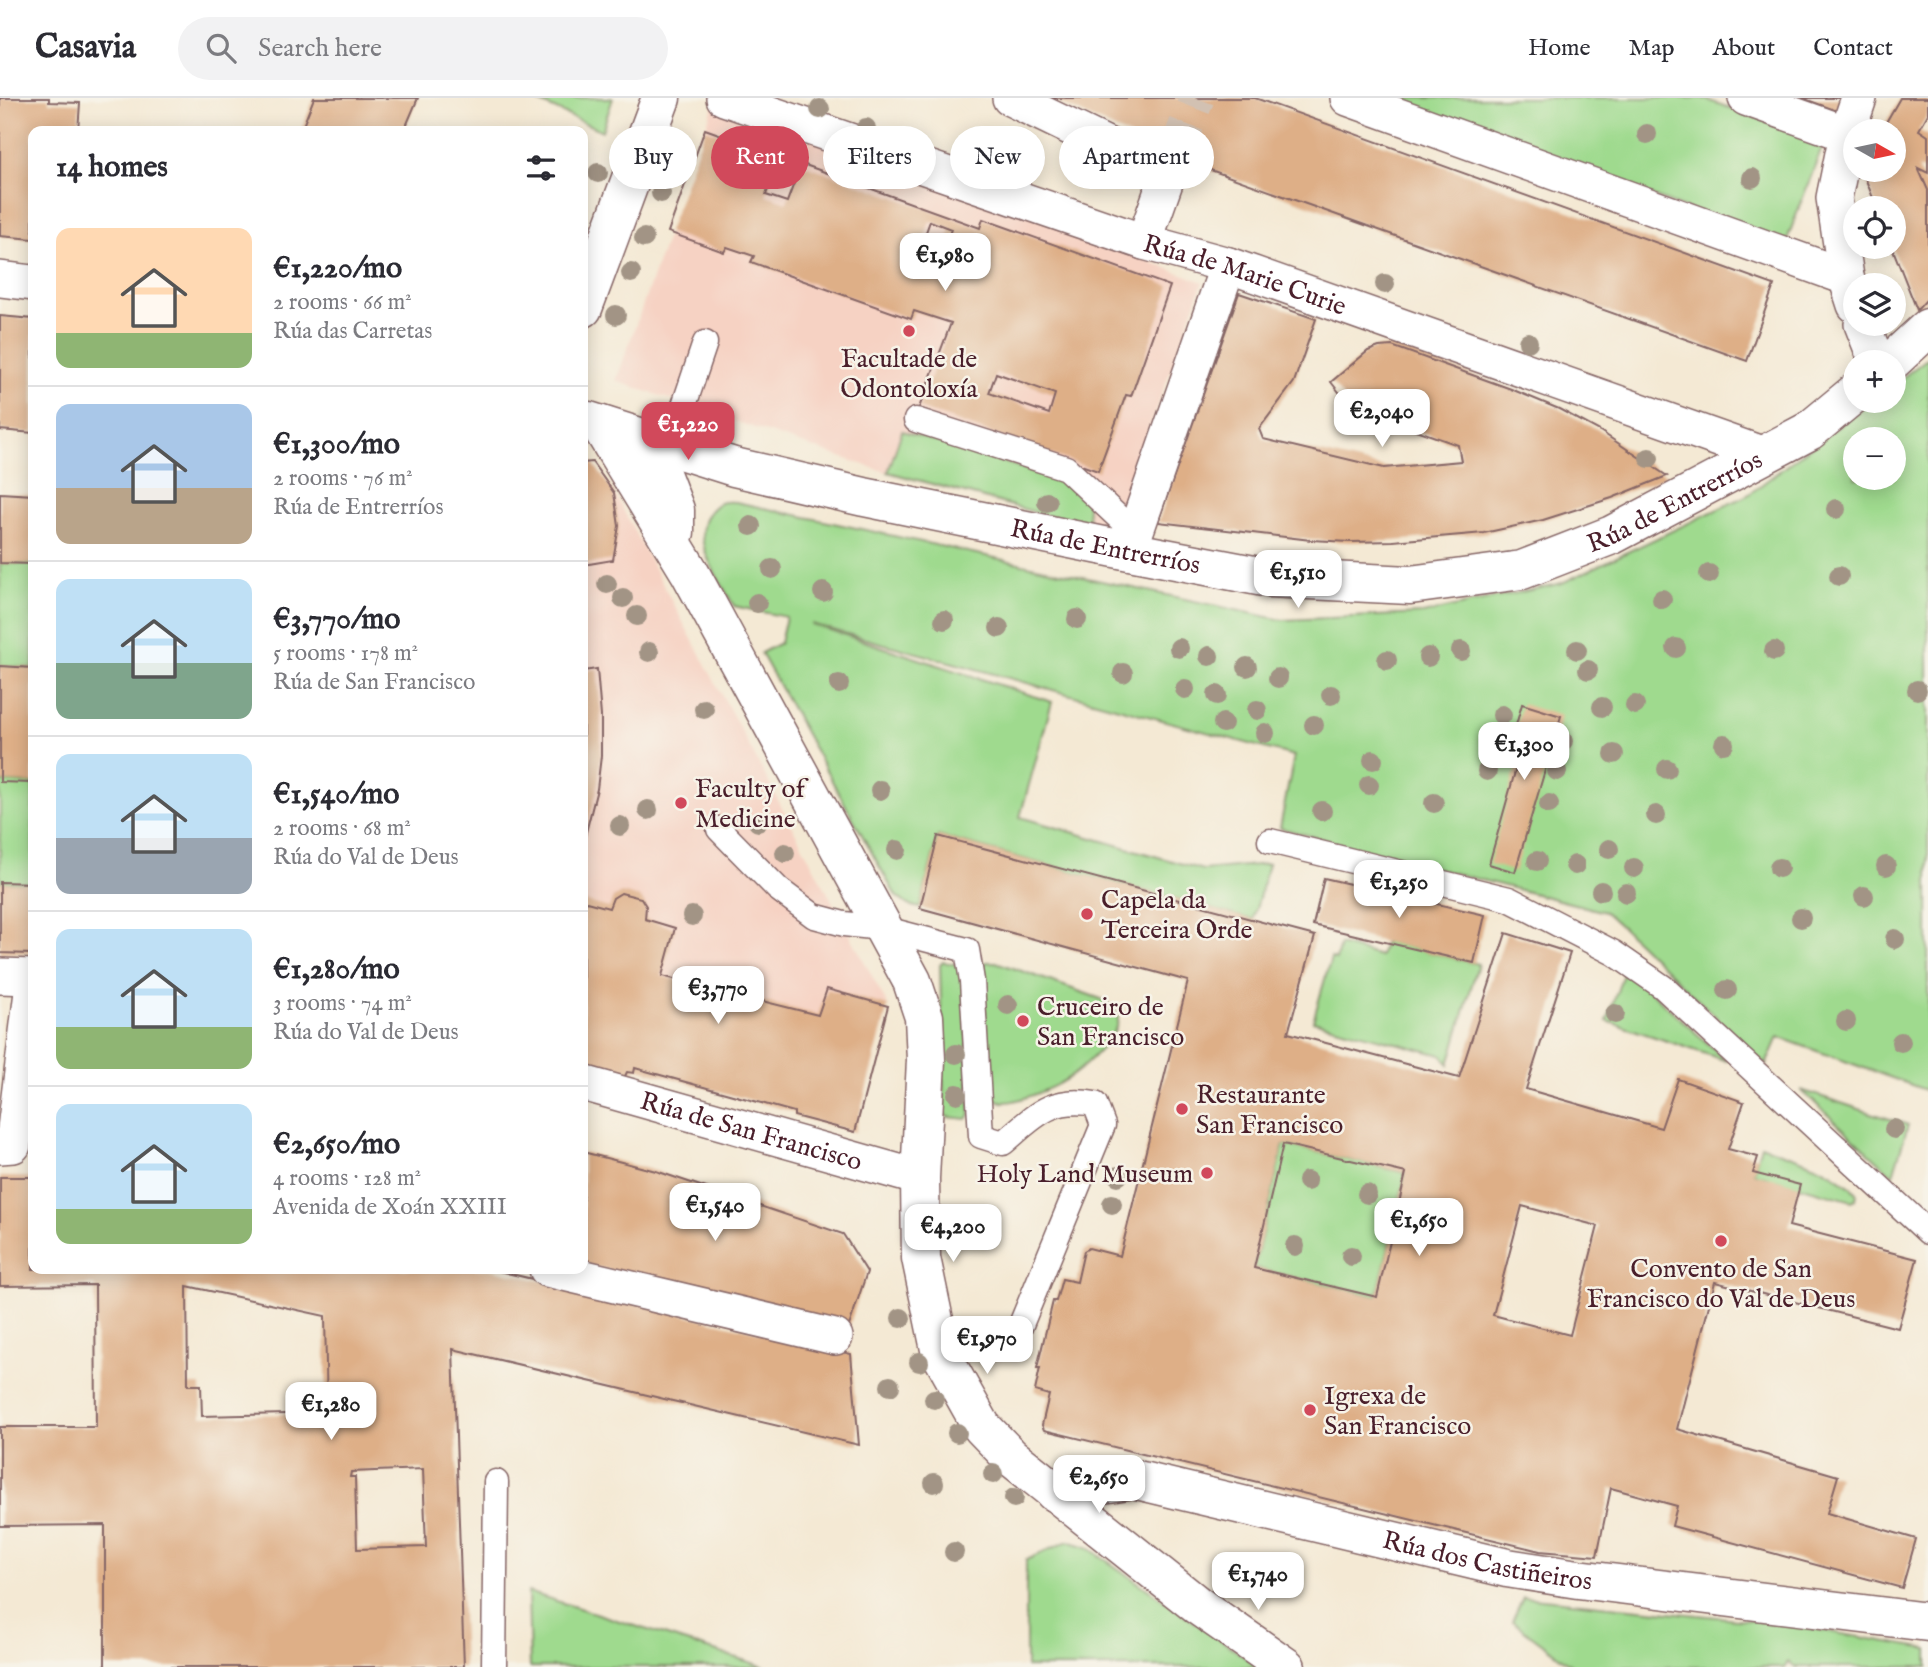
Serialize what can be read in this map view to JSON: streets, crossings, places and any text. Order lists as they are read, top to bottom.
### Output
{
  "streets": {
    "street": [
      "Rúa de Marie Curie",
      "Rúa de Entrerríos",
      "Rúa de San Francisco",
      "Rúa dos Castiñeiros"
    ]
  },
  "crossings": [
    ["Rúa de Marie Curie", "Rúa de Entrerríos"]
  ],
  "places": [
    "Facultade de Odontoloxía",
    "Faculty of Medicine",
    "Capela da Terceira Orde",
    "Cruceiro de San Francisco",
    "Restaurante San Francisco",
    "Holy Land Museum",
    "Convento de San Francisco do Val de Deus",
    "Igrexa de San Francisco"
  ],
  "north": "right",
  "page": {
    "header": "Casavia",
    "search": "Search here",
    "nav": [
      "Home",
      "Map",
      "About",
      "Contact"
    ],
    "map_buttons": ["+", "−"],
    "chip": [
      "Buy",
      "Rent",
      "Filters",
      "New",
      "Apartment"
    ],
    "heading": "14 homes",
    "list": [
      {
        "name": "€1,220/mo",
        "note": "2 rooms · 66 m² · Rúa das Carretas"
      },
      {
        "name": "€1,300/mo",
        "note": "2 rooms · 76 m² · Rúa de Entrerríos"
      },
      {
        "name": "€3,770/mo",
        "note": "5 rooms · 178 m² · Rúa de San Francisco"
      },
      {
        "name": "€1,540/mo",
        "note": "2 rooms · 68 m² · Rúa do Val de Deus"
      },
      {
        "name": "€1,280/mo",
        "note": "3 rooms · 74 m² · Rúa do Val de Deus"
      },
      {
        "name": "€2,650/mo",
        "note": "4 rooms · 128 m² · Avenida de Xoán XXIII"
      }
    ],
    "price": [
      "€1,980",
      "€2,040",
      "€1,220",
      "€1,510",
      "€1,300",
      "€1,250",
      "€3,770",
      "€1,540",
      "€1,650",
      "€4,200",
      "€1,970",
      "€1,280",
      "€2,650",
      "€1,740"
    ]
  }
}
